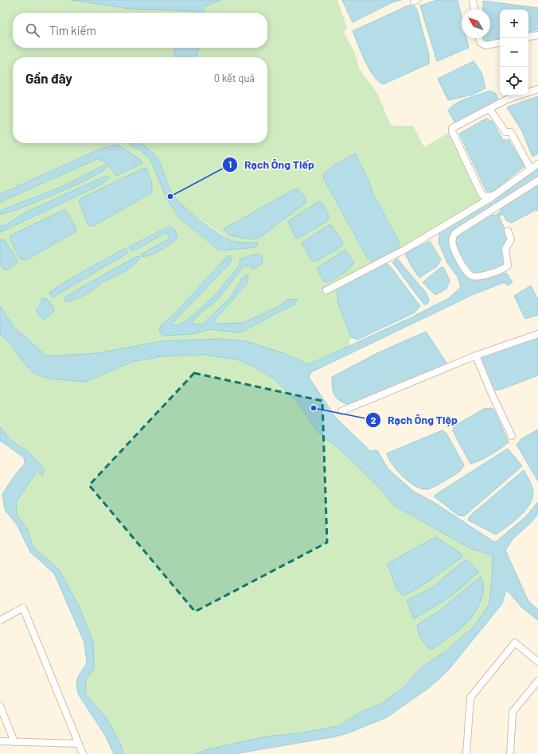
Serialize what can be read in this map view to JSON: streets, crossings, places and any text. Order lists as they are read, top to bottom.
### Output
{
  "places": ["Rạch Ông Tiếp", "Rạch Ông Tiệp"],
  "north": "top left",
  "page": {
    "map_buttons": ["+", "−"],
    "search": "Tìm kiếm",
    "heading": ["Gần đây", "0 kết quả"]
  }
}
